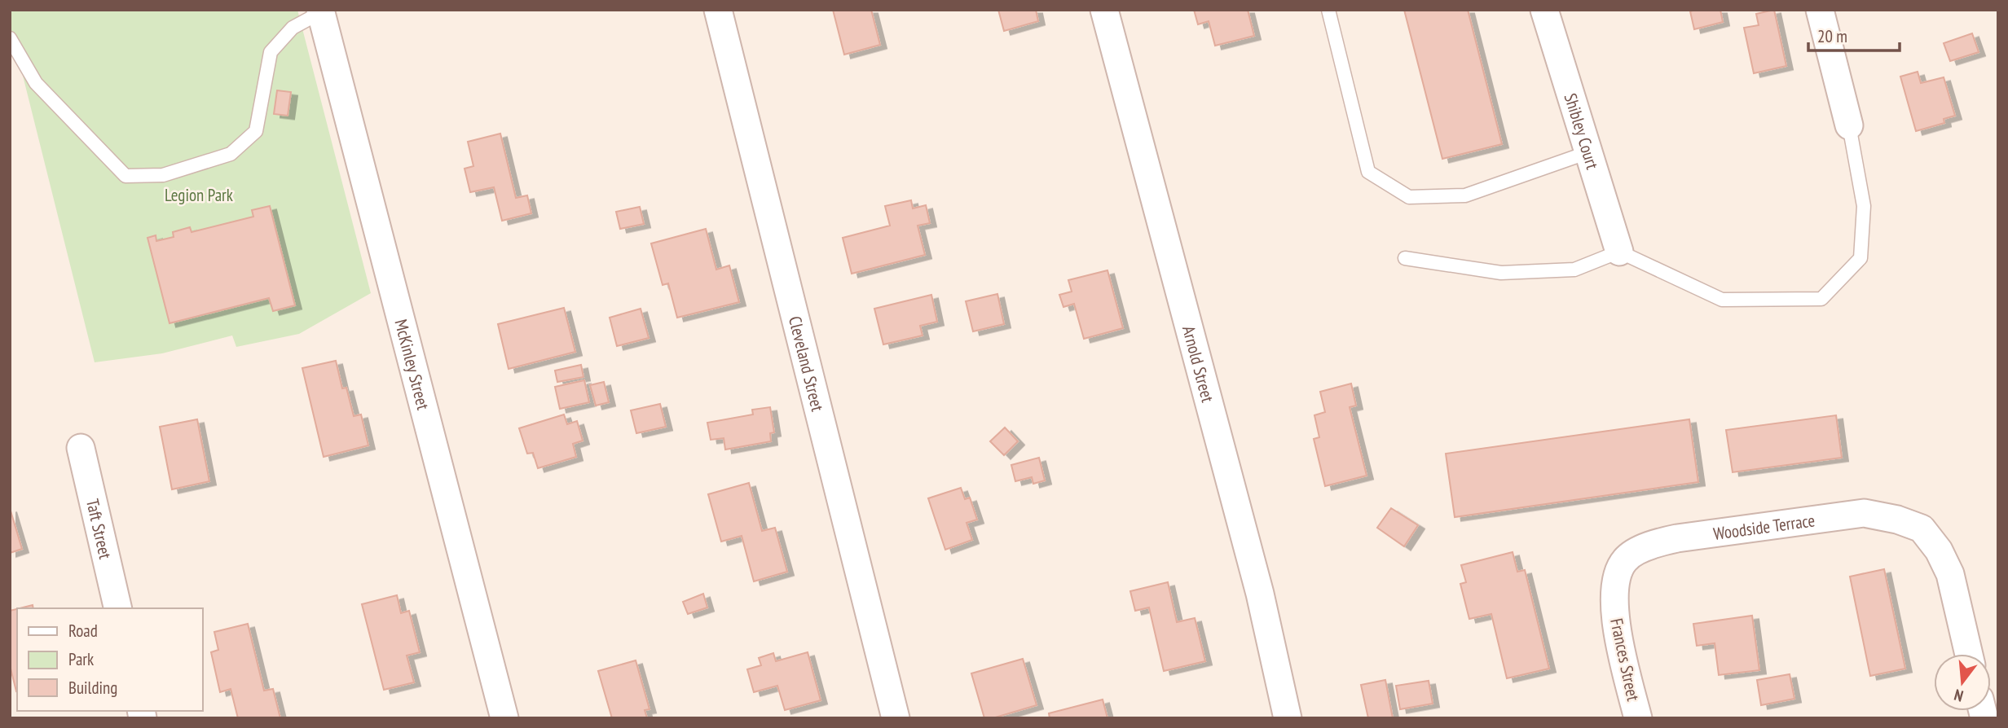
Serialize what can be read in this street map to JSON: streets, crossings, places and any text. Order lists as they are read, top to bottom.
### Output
{
  "streets": {
    "street": [
      "Shibley Court",
      "Arnold Street",
      "McKinley Street",
      "Cleveland Street",
      "Woodside Terrace",
      "Taft Street",
      "Frances Street"
    ]
  },
  "crossings": [
    ["Woodside Terrace", "Frances Street"]
  ],
  "parks": ["Legion Park"],
  "legend": ["Road", "Park", "Building"],
  "scale_bar": "20 m",
  "north": "bottom"
}
